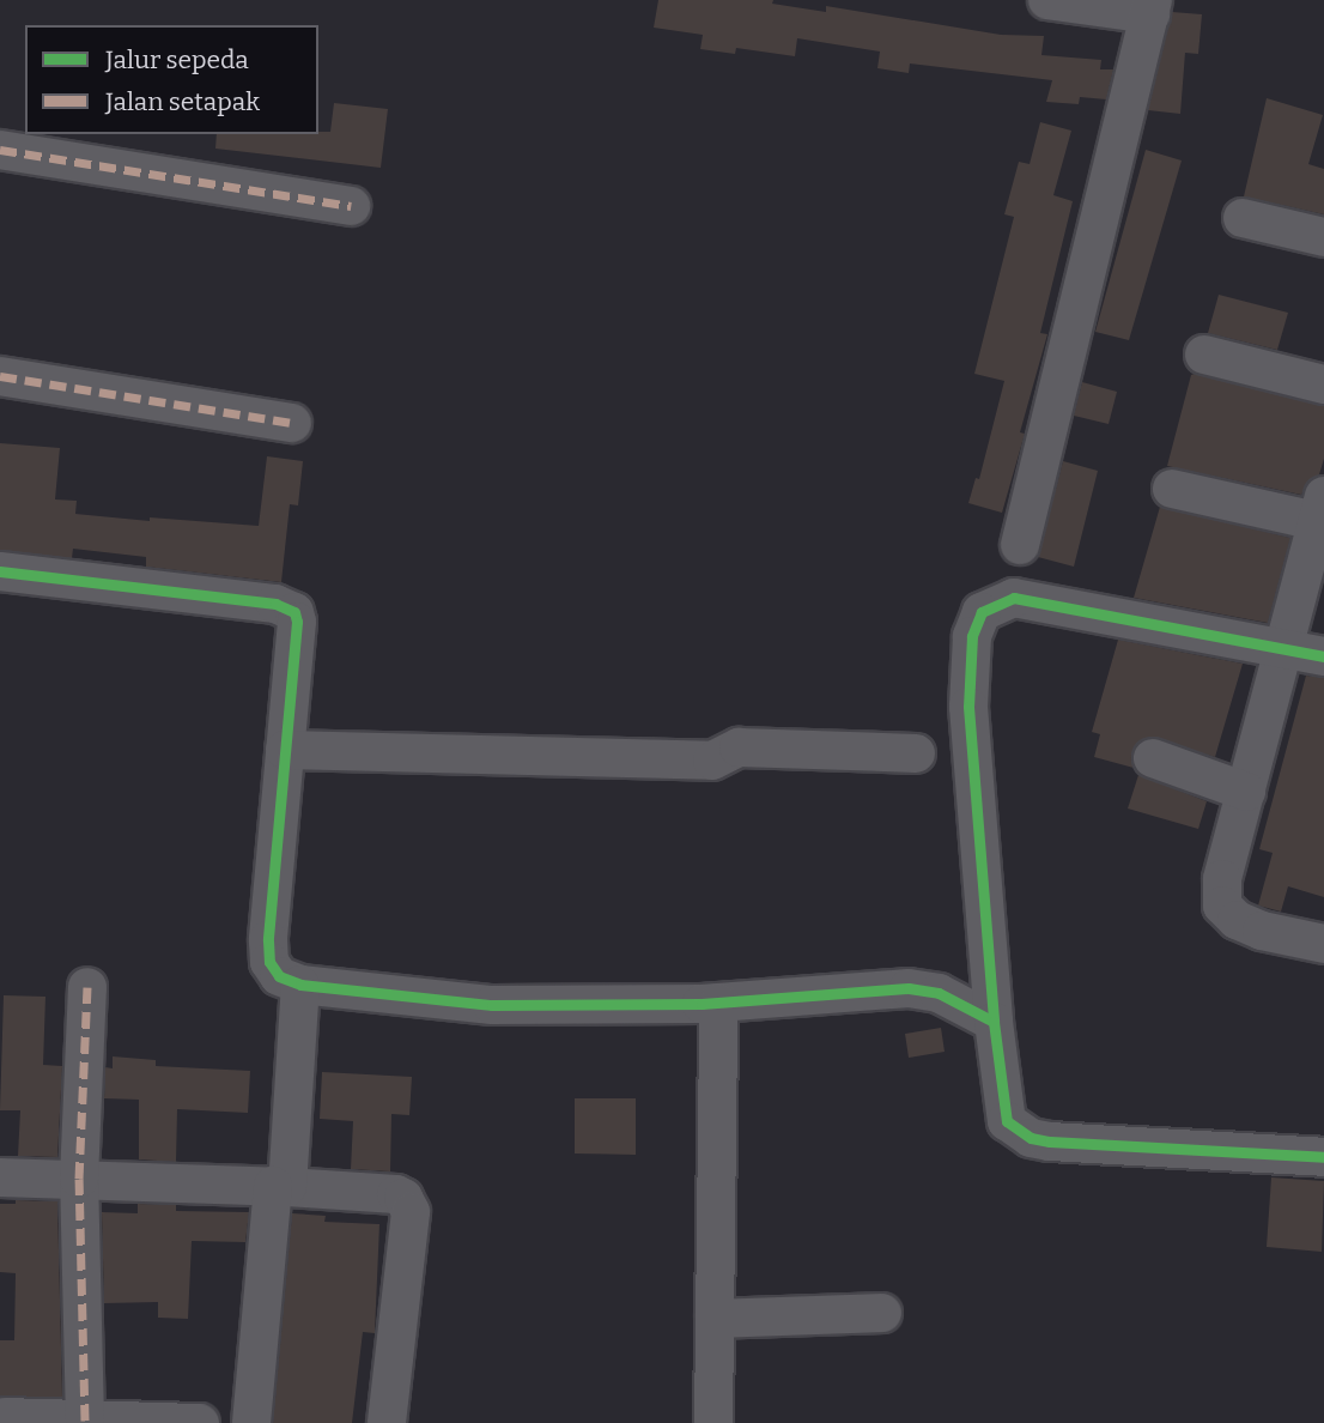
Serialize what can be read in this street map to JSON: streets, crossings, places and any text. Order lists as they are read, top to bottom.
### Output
{
  "legend": ["Jalur sepeda", "Jalan setapak"]
}
